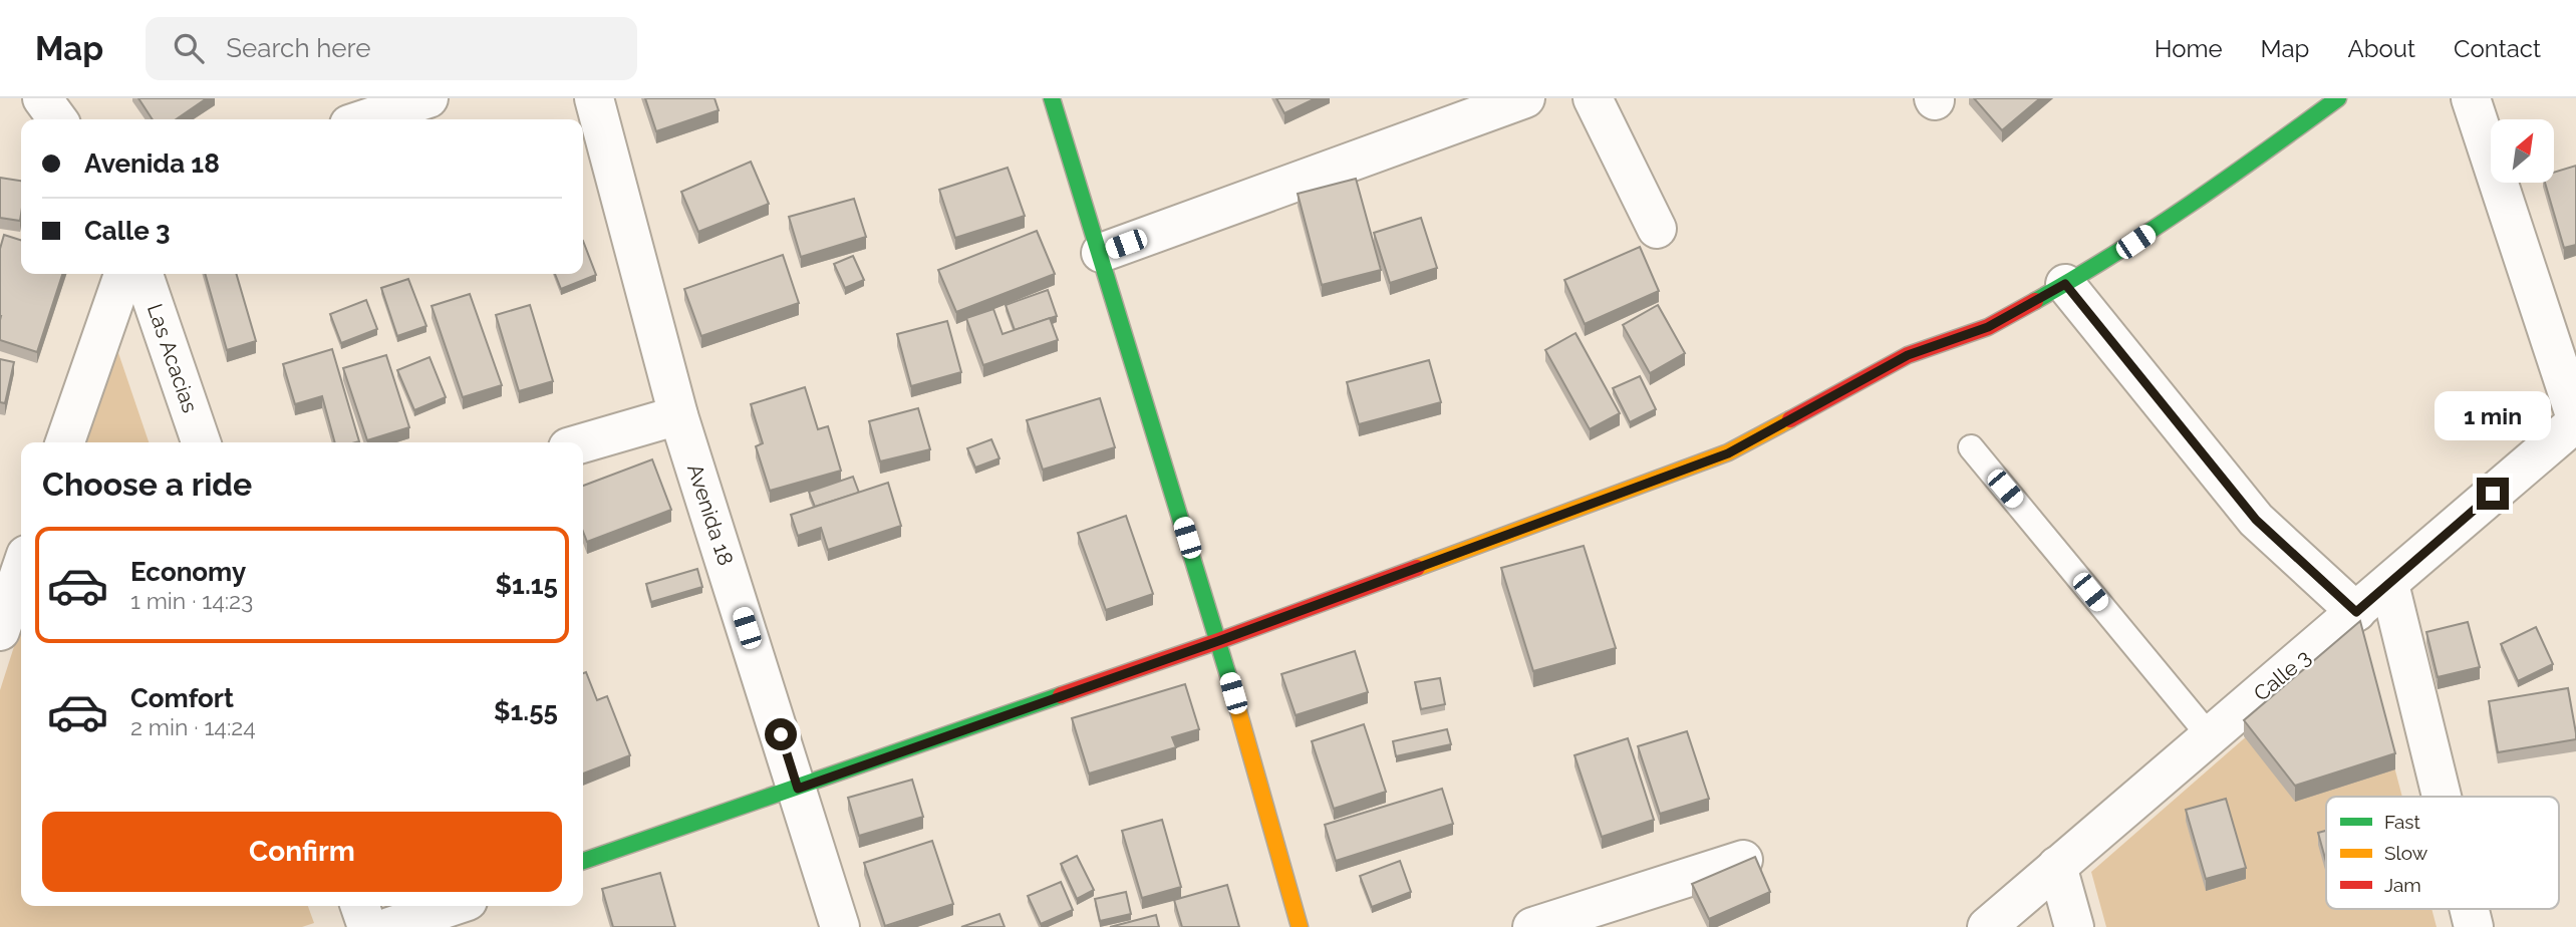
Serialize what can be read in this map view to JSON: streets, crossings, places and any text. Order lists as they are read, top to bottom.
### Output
{
  "streets": {
    "street": ["Las Acacias", "Avenida 18", "Calle 3"]
  },
  "legend": ["Fast", "Slow", "Jam"],
  "north": "top right",
  "page": {
    "header": "Map",
    "search": "Search here",
    "nav": [
      "Home",
      "Map",
      "About",
      "Contact"
    ],
    "banner": ["Avenida 18", "Calle 3"],
    "bubble": "1 min",
    "heading": "Choose a ride",
    "list": [
      {
        "name": "Economy",
        "note": "1 min · 14:23",
        "value": "$1.15"
      },
      {
        "name": "Comfort",
        "note": "2 min · 14:24",
        "value": "$1.55"
      }
    ],
    "buttons": "Confirm"
  }
}
